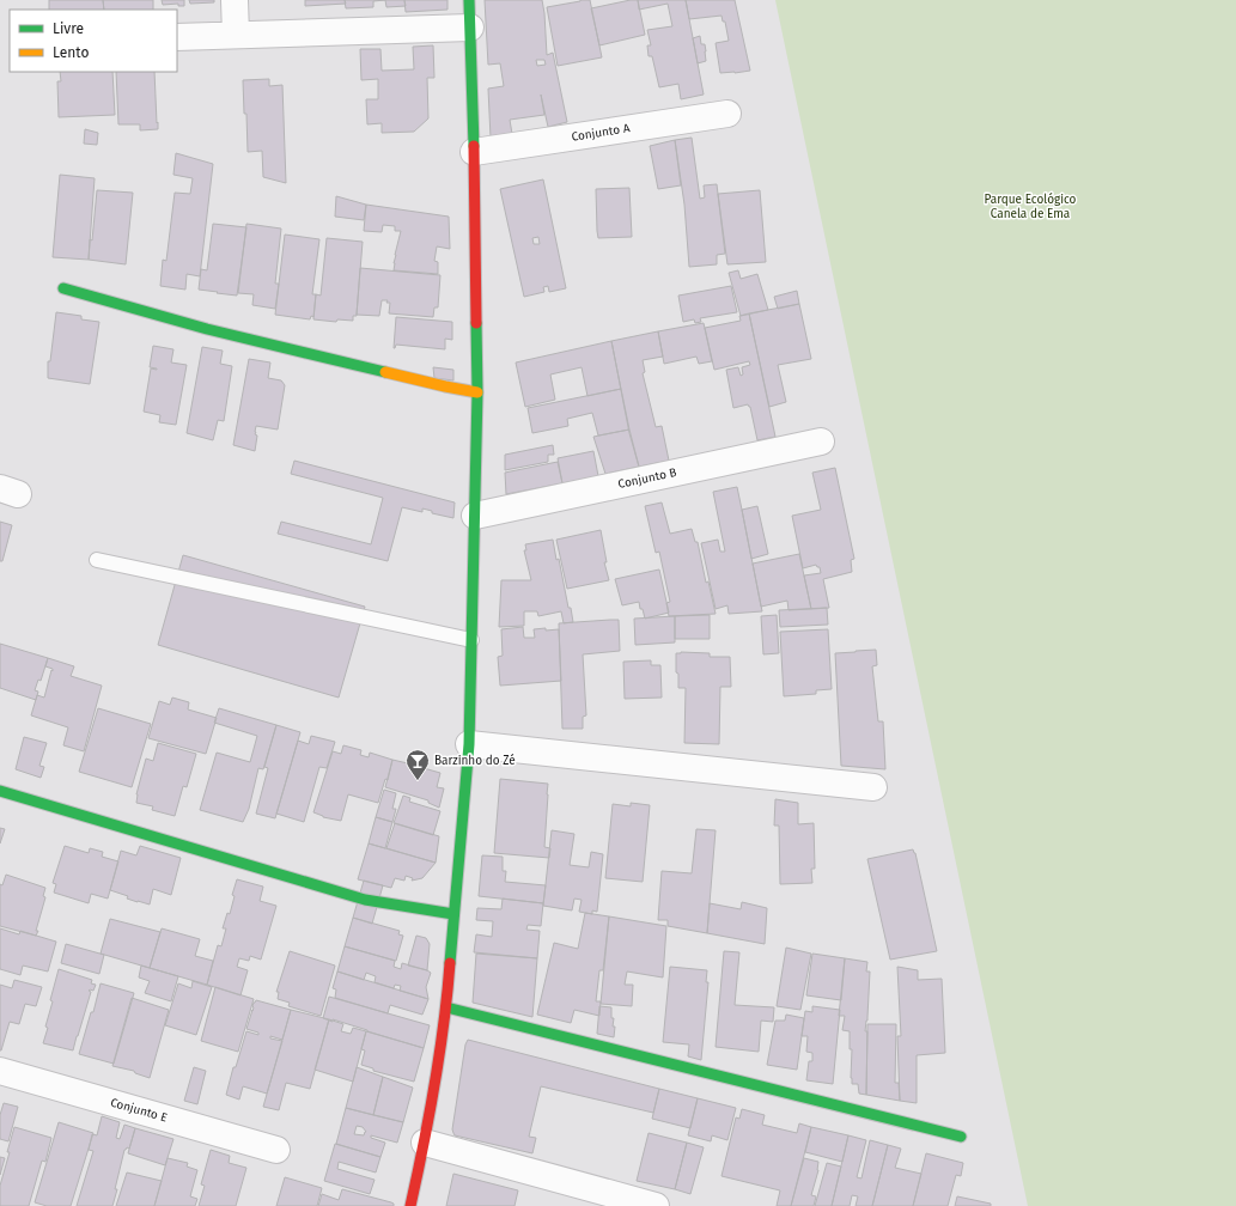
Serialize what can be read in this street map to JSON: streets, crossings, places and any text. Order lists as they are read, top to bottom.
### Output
{
  "streets": {
    "street": ["Conjunto A", "Conjunto B", "Conjunto E"]
  },
  "parks": ["Parque Ecológico Canela de Ema"],
  "places": {
    "bar": ["Barzinho do Zé"]
  },
  "legend": ["Livre", "Lento"]
}
